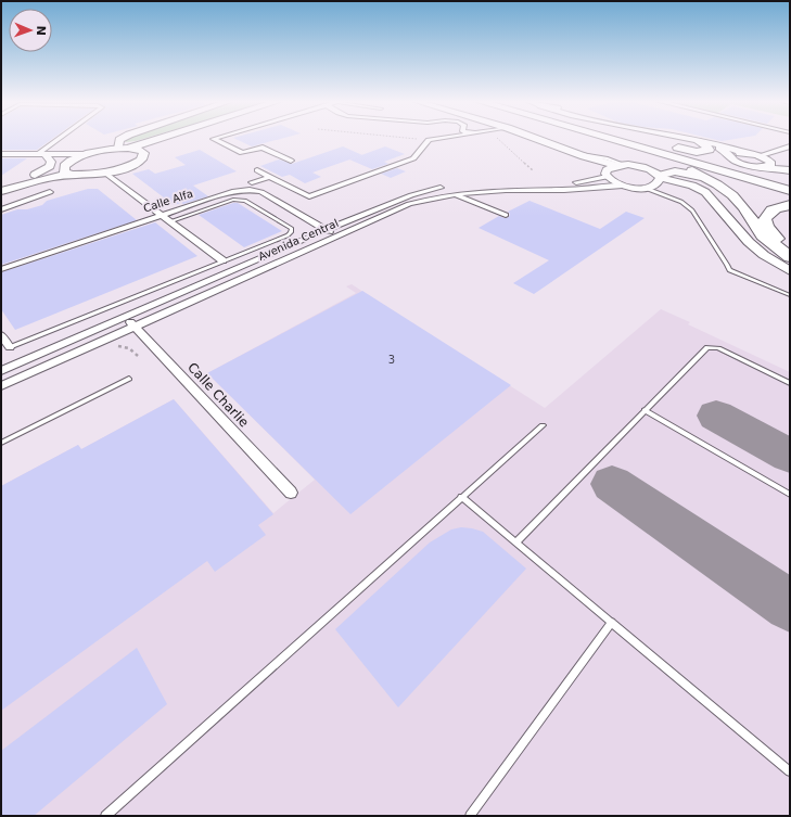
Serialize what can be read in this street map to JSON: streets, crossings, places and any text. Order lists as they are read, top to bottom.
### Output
{
  "streets": {
    "street": ["Calle Alfa", "Avenida Central", "Calle Charlie"]
  },
  "crossings": [
    ["Calle Alfa", "Avenida Central"],
    ["Avenida Central", "Calle Charlie"]
  ],
  "house_numbers": ["3"],
  "north": "right"
}
